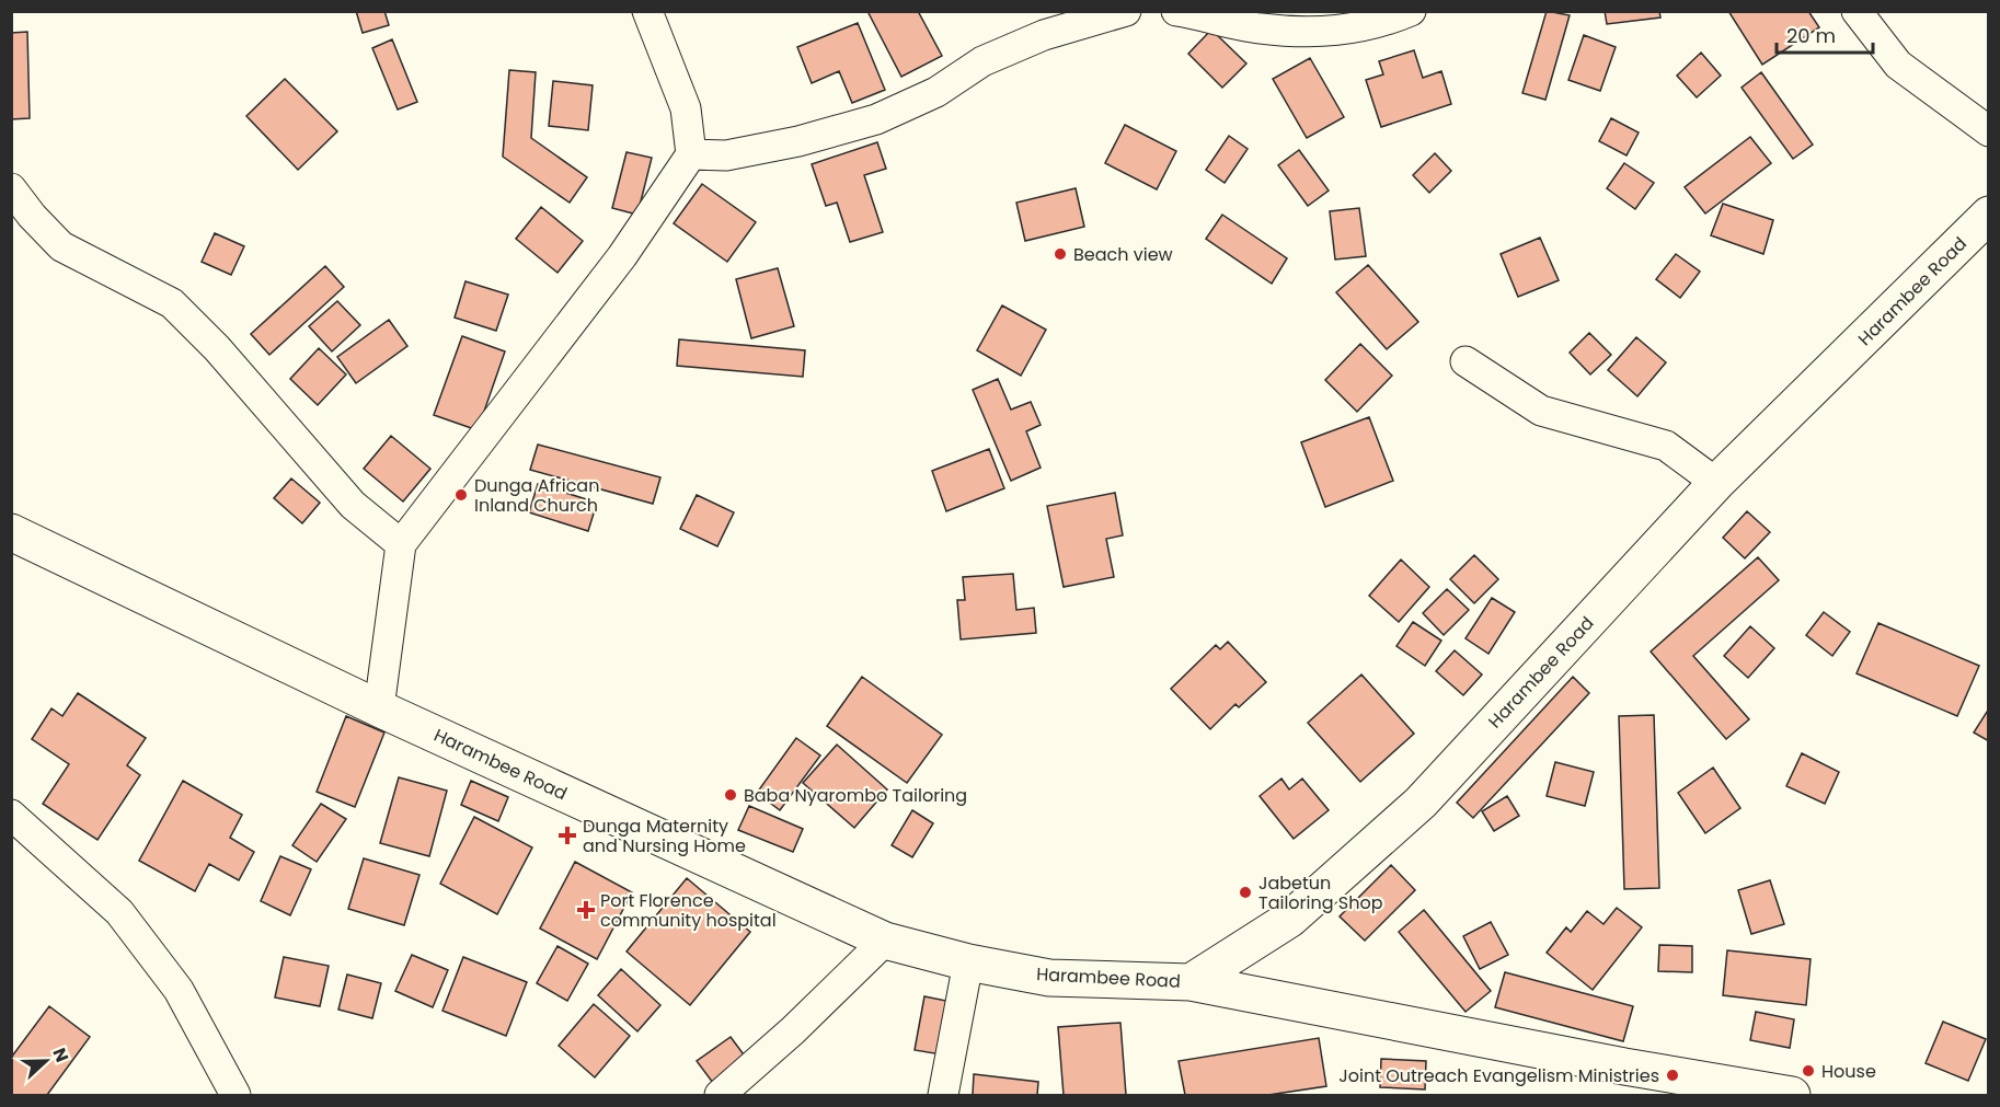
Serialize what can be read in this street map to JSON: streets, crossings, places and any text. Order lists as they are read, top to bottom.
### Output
{
  "streets": {
    "main road": ["Harambee Road"]
  },
  "places": {
    "other": [
      "Beach view",
      "Dunga African Inland Church",
      "Baba Nyarombo Tailoring",
      "Jabetun Tailoring Shop",
      "House",
      "Joint Outreach Evangelism Ministries"
    ],
    "health": ["Dunga Maternity and Nursing Home", "Port Florence community hospital"]
  },
  "scale_bar": "20 m",
  "north": "right"
}
